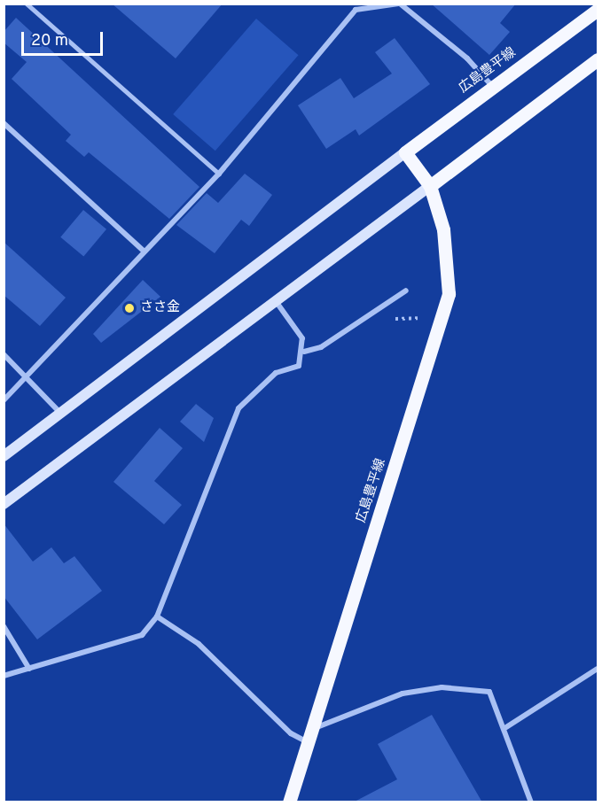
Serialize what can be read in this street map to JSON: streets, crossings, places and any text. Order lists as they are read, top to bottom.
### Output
{
  "streets": {
    "main road": ["広島豊平線"]
  },
  "places": ["ささ金"],
  "scale_bar": "20 m"
}
